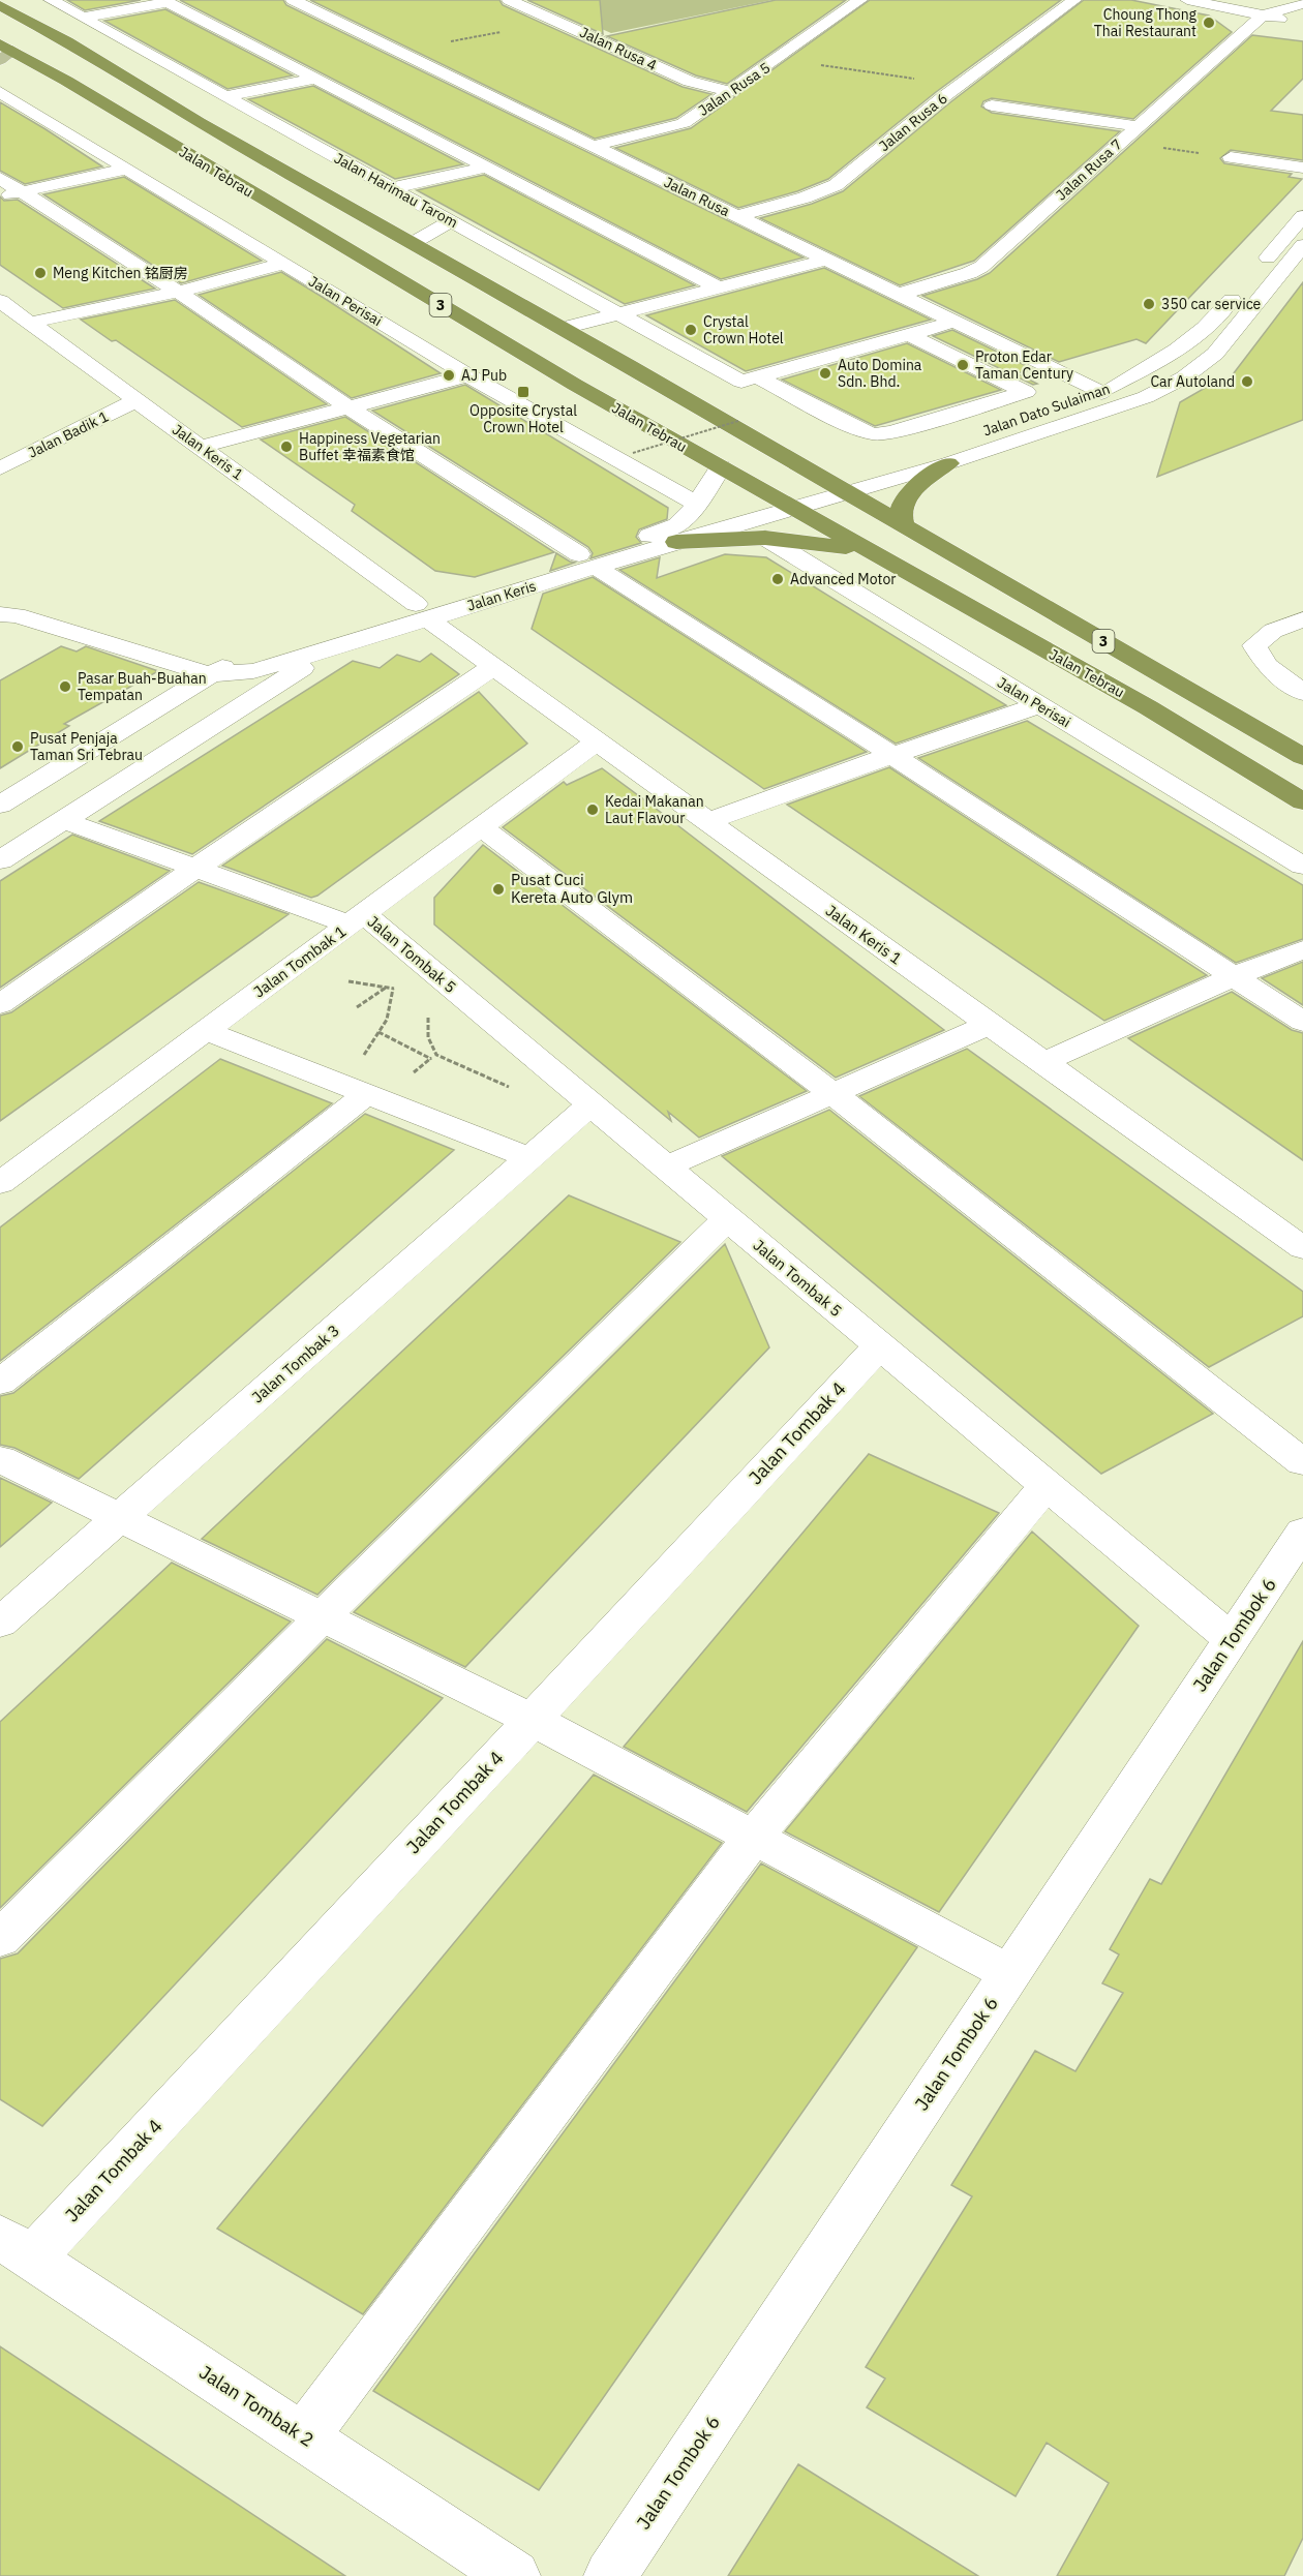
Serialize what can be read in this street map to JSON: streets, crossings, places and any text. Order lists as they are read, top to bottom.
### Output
{
  "streets": {
    "highway": ["Jalan Tebrau", "3"],
    "street": [
      "Jalan Rusa 4",
      "Jalan Rusa 5",
      "Jalan Rusa 6",
      "Jalan Rusa 7",
      "Jalan Harimau Tarom",
      "Jalan Rusa",
      "Jalan Perisai",
      "Jalan Dato Sulaiman",
      "Jalan Badik 1",
      "Jalan Keris 1",
      "Jalan Keris",
      "Jalan Tombak 5",
      "Jalan Tombak 1",
      "Jalan Tombak 3",
      "Jalan Tombak 4",
      "Jalan Tombok 6",
      "Jalan Tombak 2"
    ]
  },
  "crossings": [
    ["Jalan Rusa 4", "Jalan Rusa 5"],
    ["Jalan Rusa 5", "Jalan Rusa"],
    ["Jalan Rusa 6", "Jalan Rusa"],
    ["Jalan Rusa 7", "Jalan Rusa"],
    ["Jalan Tebrau", "Jalan Perisai"],
    ["Jalan Tebrau", "Jalan Dato Sulaiman"],
    ["Jalan Tebrau", "Jalan Keris"],
    ["Jalan Rusa", "Jalan Dato Sulaiman"],
    ["Jalan Perisai", "Jalan Keris"],
    ["3", "Jalan Dato Sulaiman"],
    ["Jalan Dato Sulaiman", "Jalan Keris"],
    ["Jalan Badik 1", "Jalan Keris 1"],
    ["Jalan Keris 1", "Jalan Keris"],
    ["Jalan Keris 1", "Jalan Tombak 1"],
    ["Jalan Tombak 5", "Jalan Tombak 1"],
    ["Jalan Tombak 5", "Jalan Tombak 3"],
    ["Jalan Tombak 5", "Jalan Tombak 4"],
    ["Jalan Tombak 5", "Jalan Tombok 6"],
    ["Jalan Tombak 4", "Jalan Tombak 2"]
  ],
  "places": {
    "other": [
      "Choung Thong Thai Restaurant",
      "Meng Kitchen 铭厨房",
      "350 car service",
      "Crystal Crown Hotel",
      "Proton Edar Taman Century",
      "Auto Domina Sdn. Bhd.",
      "AJ Pub",
      "Car Autoland",
      "Happiness Vegetarian Buffet 幸福素食馆",
      "Advanced Motor",
      "Pasar Buah-Buahan Tempatan",
      "Pusat Penjaja Taman Sri Tebrau",
      "Kedai Makanan Laut Flavour",
      "Pusat Cuci Kereta Auto Glym"
    ],
    "transit": ["Opposite Crystal Crown Hotel"]
  }
}
